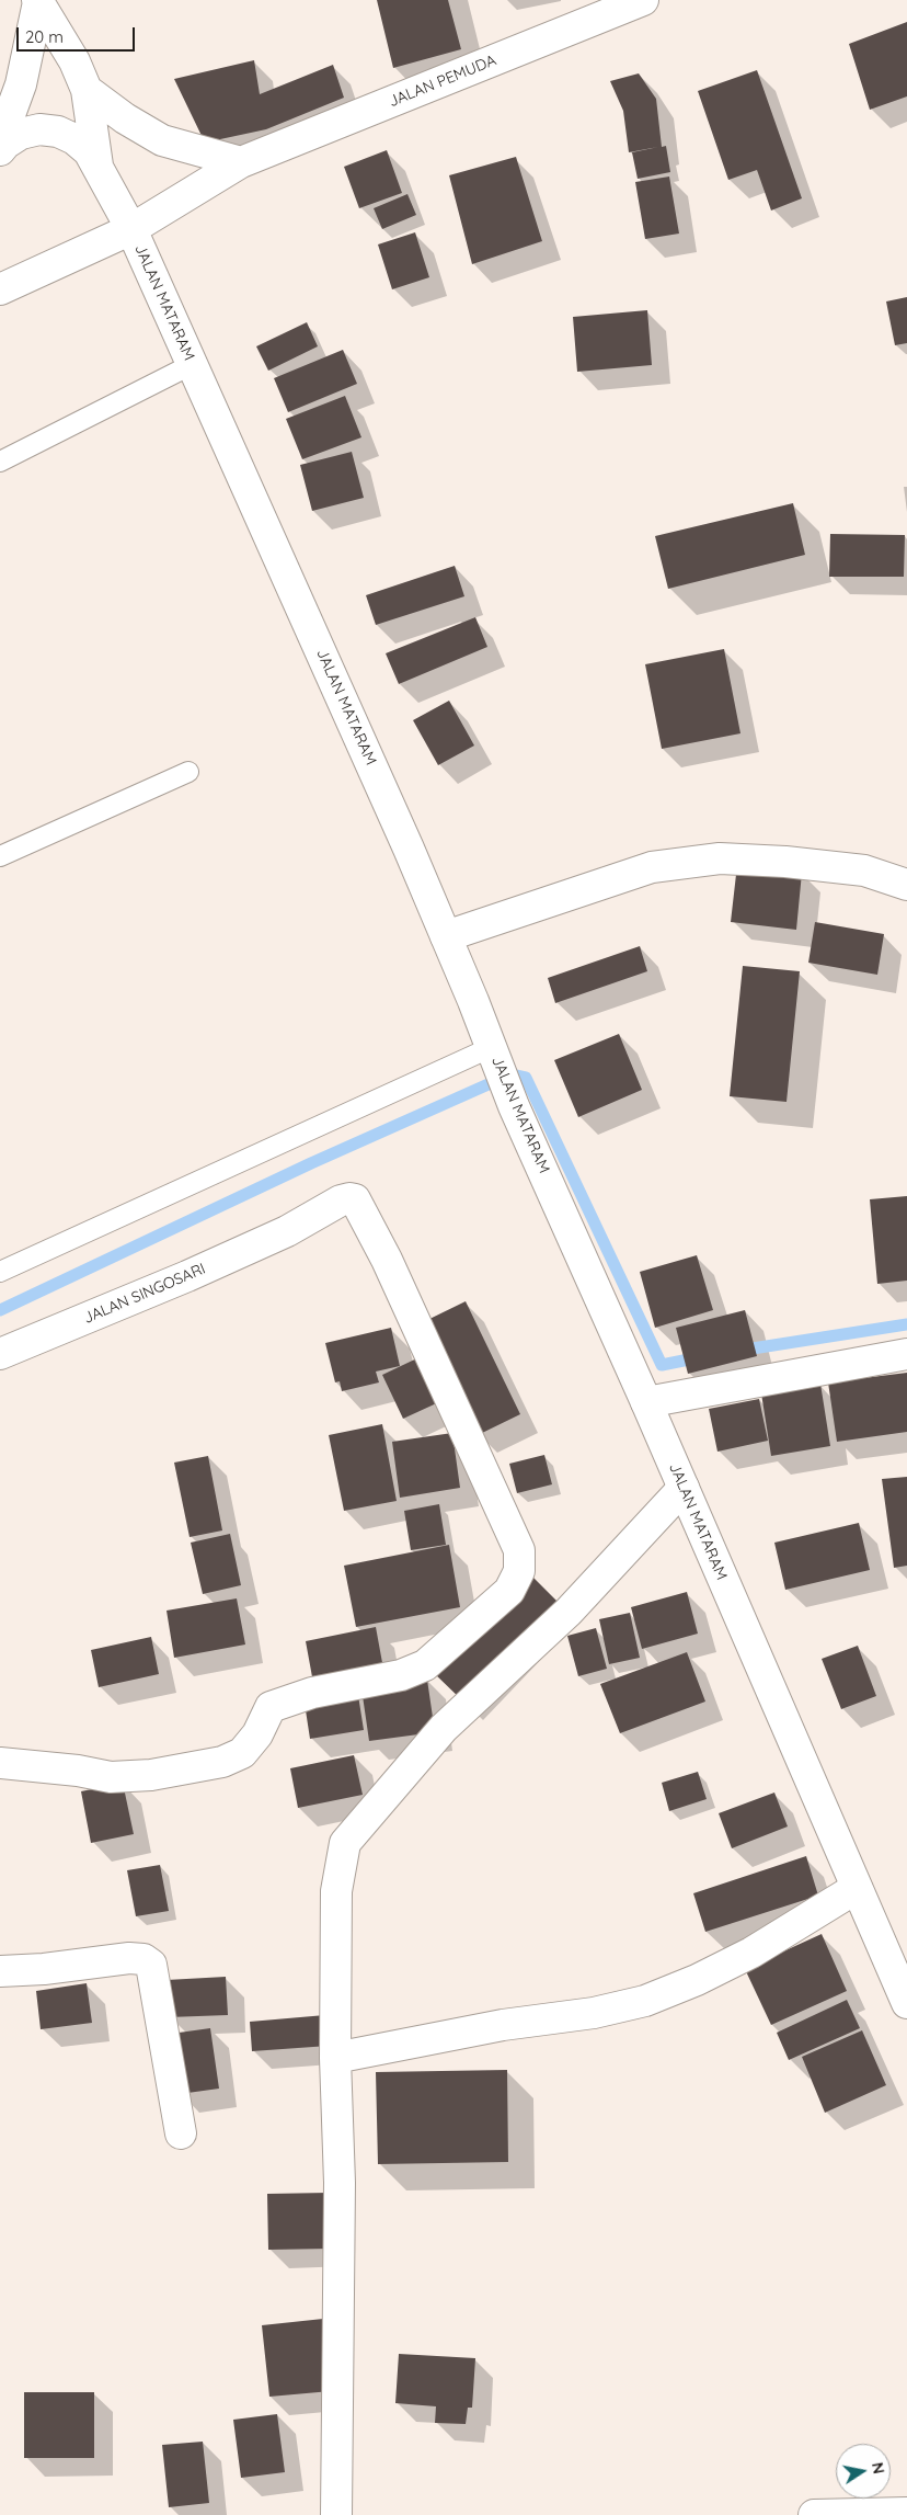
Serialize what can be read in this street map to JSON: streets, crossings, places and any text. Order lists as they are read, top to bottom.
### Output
{
  "streets": {
    "street": ["JALAN PEMUDA", "JALAN MATARAM", "JALAN SINGOSARI"]
  },
  "crossings": [
    ["JALAN PEMUDA", "JALAN MATARAM"]
  ],
  "scale_bar": "20 m",
  "north": "right"
}
